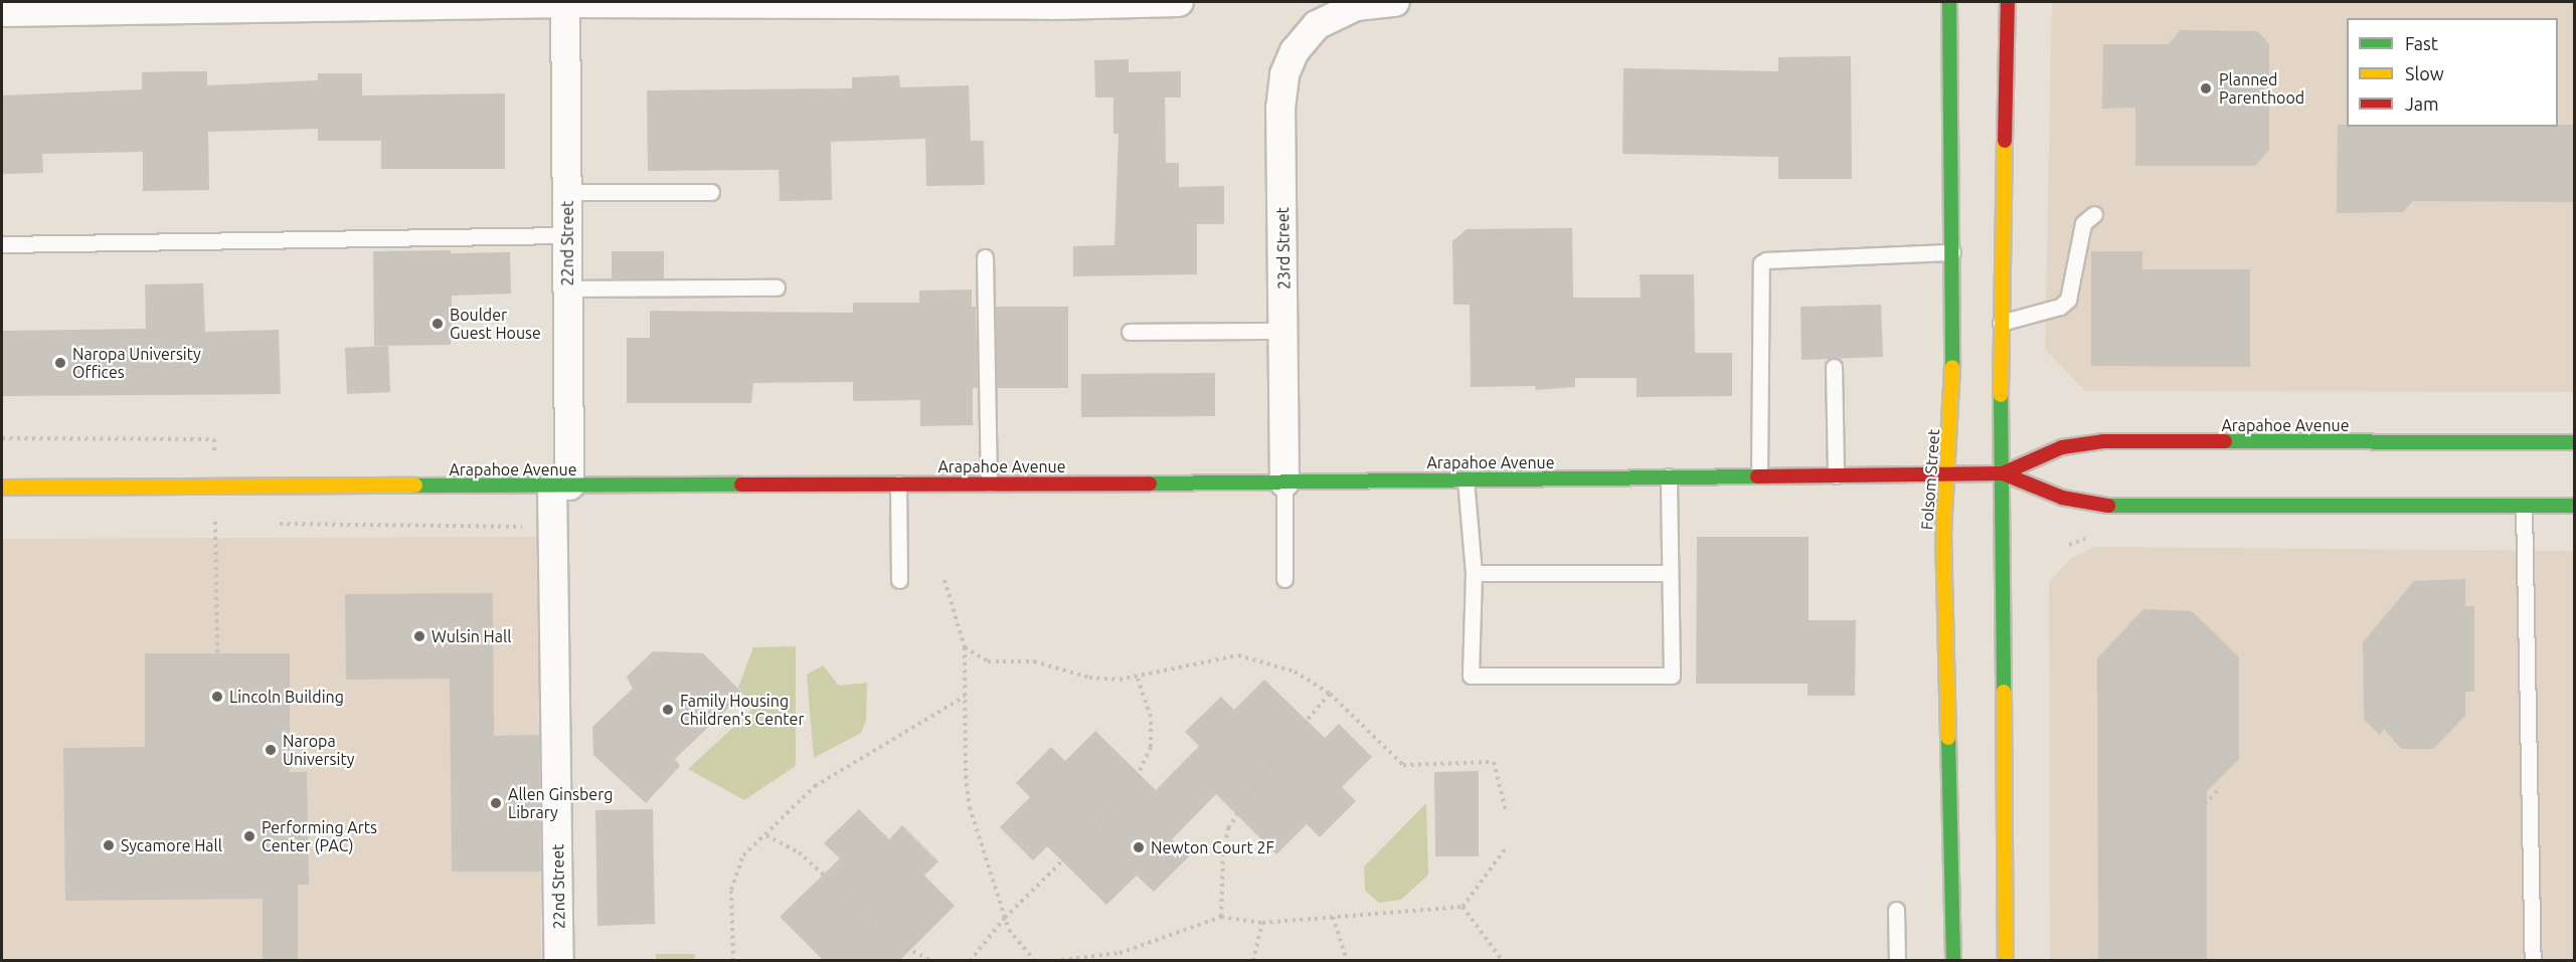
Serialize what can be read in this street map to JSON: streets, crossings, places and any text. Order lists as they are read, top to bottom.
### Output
{
  "streets": {
    "main road": ["Arapahoe Avenue", "Folsom Street"],
    "street": ["22nd Street", "23rd Street"]
  },
  "crossings": [
    ["22nd Street", "Arapahoe Avenue"],
    ["23rd Street", "Arapahoe Avenue"],
    ["Arapahoe Avenue", "Folsom Street"]
  ],
  "places": [
    "Planned Parenthood",
    "Boulder Guest House",
    "Naropa University Offices",
    "Wulsin Hall",
    "Lincoln Building",
    "Family Housing Children's Center",
    "Naropa University",
    "Allen Ginsberg Library",
    "Performing Arts Center (PAC)",
    "Sycamore Hall",
    "Newton Court 2F"
  ],
  "legend": ["Fast", "Slow", "Jam"]
}
